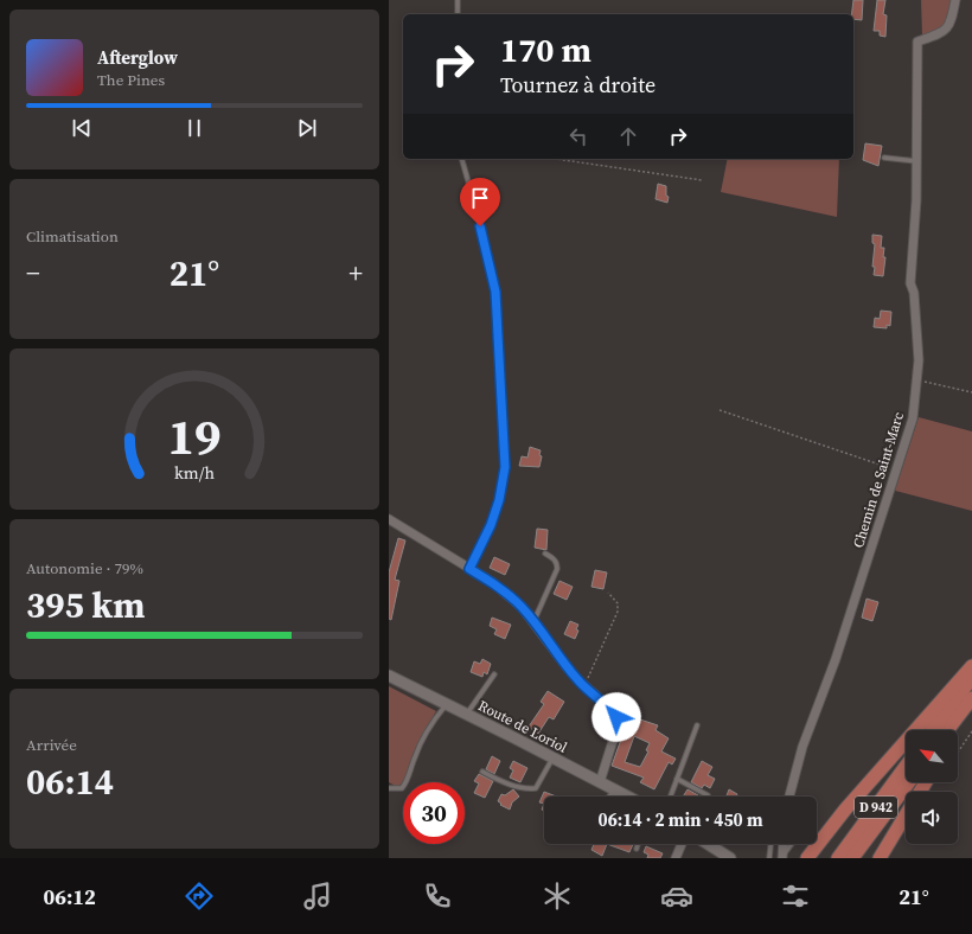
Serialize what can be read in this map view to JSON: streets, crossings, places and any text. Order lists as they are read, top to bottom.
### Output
{
  "streets": {
    "highway": ["D 942"],
    "street": ["Chemin de Saint-Marc", "Route de Loriol"]
  },
  "north": "top left",
  "page": {
    "turn": ["170 m", "Tournez à droite"],
    "song": ["Afterglow", "The Pines"],
    "tile": [
      "Climatisation",
      ["Autonomie · 79%", "395 km"],
      ["Arrivée", "06:14"]
    ],
    "heat": ["−", "21°", "+"],
    "limit": "30",
    "trip": "06:14 · 2 min · 450 m",
    "tabs": ["06:12", "21°"],
    "gauge": ["19", "km/h"]
  }
}
